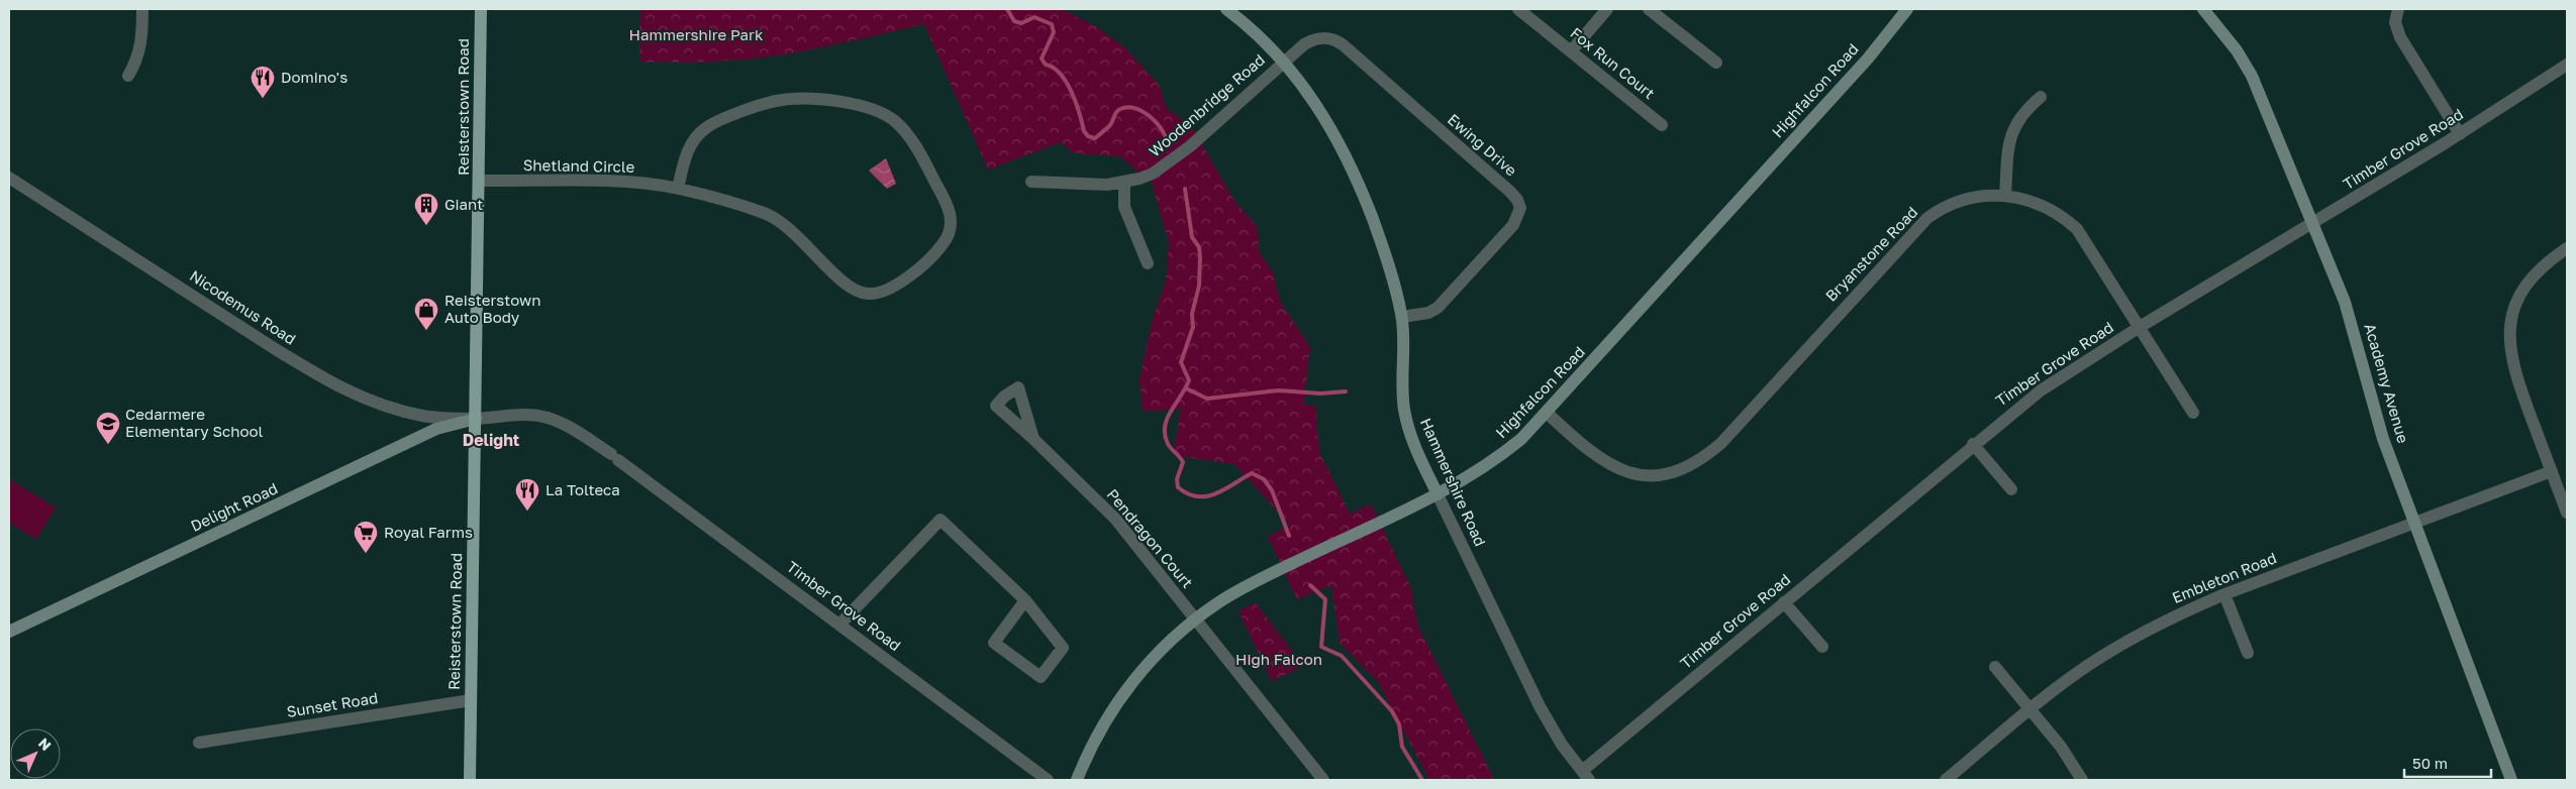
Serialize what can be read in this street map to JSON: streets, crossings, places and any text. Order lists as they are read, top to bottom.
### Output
{
  "streets": {
    "main road": ["Reisterstown Road"],
    "street": [
      "Fox Run Court",
      "Highfalcon Road",
      "Woodenbridge Road",
      "Ewing Drive",
      "Timber Grove Road",
      "Shetland Circle",
      "Bryanstone Road",
      "Nicodemus Road",
      "Academy Avenue",
      "Hammershire Road",
      "Delight Road",
      "Pendragon Court",
      "Embleton Road",
      "Sunset Road"
    ]
  },
  "crossings": [
    ["Highfalcon Road", "Bryanstone Road"],
    ["Highfalcon Road", "Hammershire Road"],
    ["Highfalcon Road", "Pendragon Court"],
    ["Woodenbridge Road", "Ewing Drive"],
    ["Woodenbridge Road", "Hammershire Road"],
    ["Reisterstown Road", "Timber Grove Road"],
    ["Reisterstown Road", "Shetland Circle"],
    ["Reisterstown Road", "Nicodemus Road"],
    ["Reisterstown Road", "Delight Road"],
    ["Reisterstown Road", "Sunset Road"],
    ["Ewing Drive", "Hammershire Road"],
    ["Timber Grove Road", "Bryanstone Road"],
    ["Timber Grove Road", "Nicodemus Road"],
    ["Timber Grove Road", "Academy Avenue"],
    ["Timber Grove Road", "Hammershire Road"],
    ["Timber Grove Road", "Delight Road"],
    ["Nicodemus Road", "Delight Road"],
    ["Academy Avenue", "Embleton Road"]
  ],
  "districts": ["Delight"],
  "parks": ["Hammershire Park", "High Falcon"],
  "places": {
    "restaurant": ["Domino's", "La Tolteca"],
    "building": ["Giant"],
    "shop": ["Reisterstown Auto Body"],
    "school or university": ["Cedarmere Elementary School"],
    "supermarket": ["Royal Farms"]
  },
  "scale_bar": "50 m",
  "north": "top right"
}
